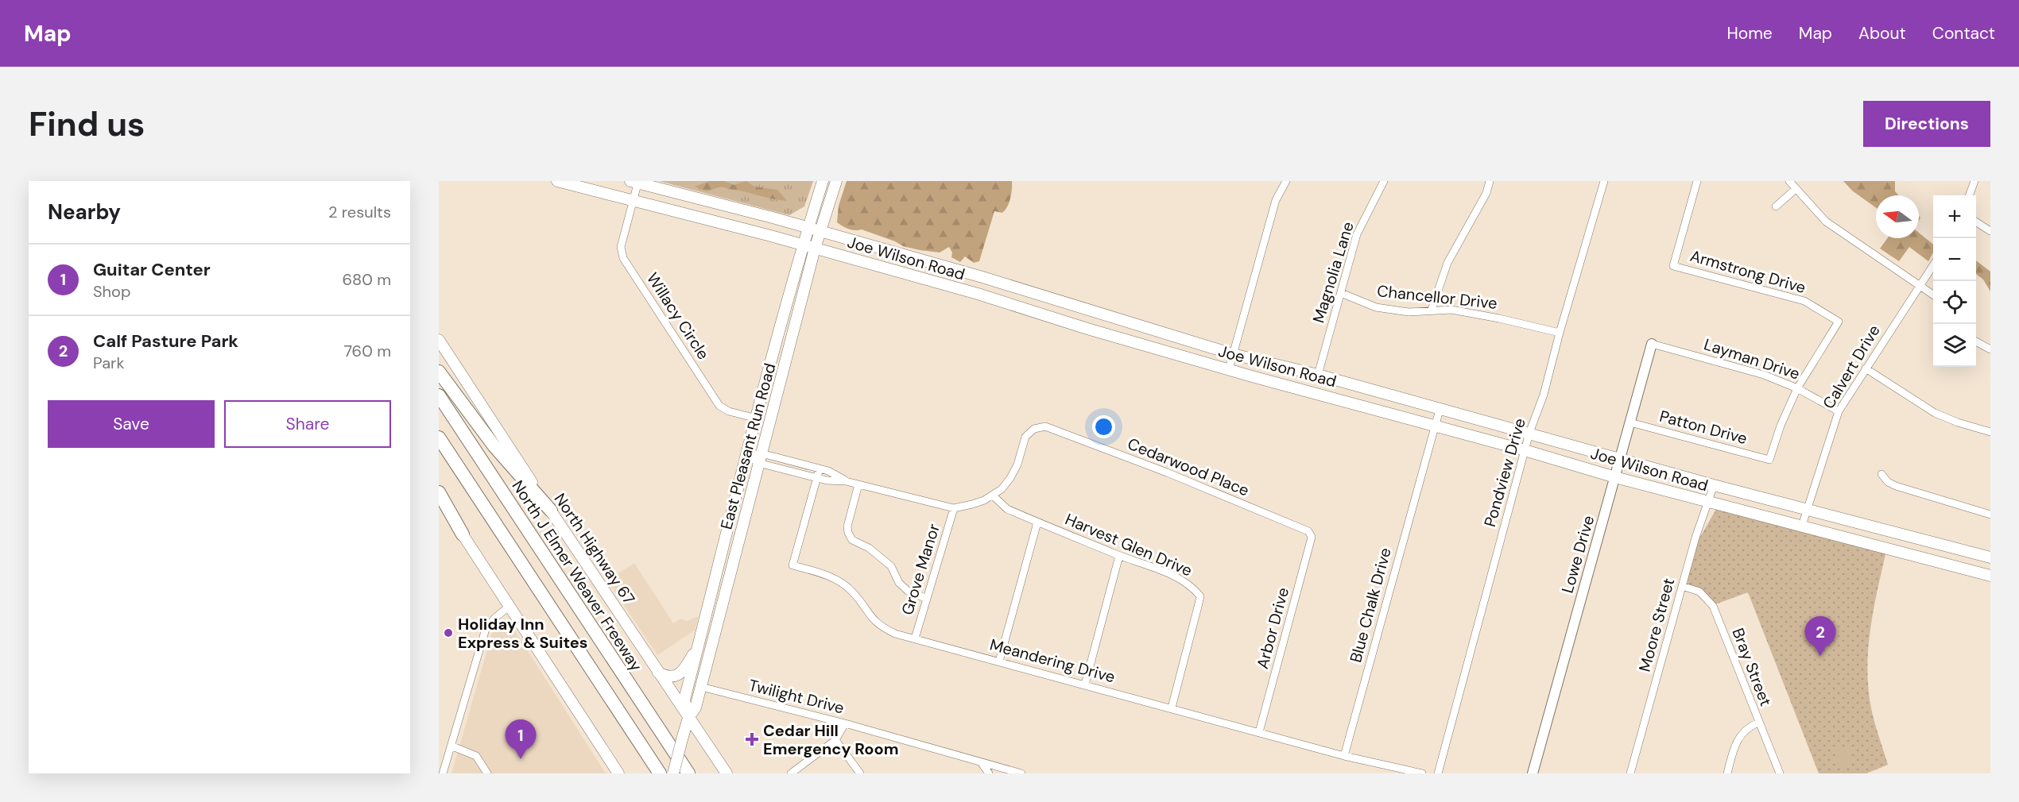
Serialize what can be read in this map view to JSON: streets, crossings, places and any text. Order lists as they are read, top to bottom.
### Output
{
  "streets": {
    "highway": ["North J Elmer Weaver Freeway"],
    "main road": ["Joe Wilson Road", "East Pleasant Run Road", "North Highway 67"],
    "street": [
      "Armstrong Drive",
      "Magnolia Lane",
      "Chancellor Drive",
      "Willacy Circle",
      "Layman Drive",
      "Calvert Drive",
      "Patton Drive",
      "Cedarwood Place",
      "Pondview Drive",
      "Harvest Glen Drive",
      "Lowe Drive",
      "Grove Manor",
      "Blue Chalk Drive",
      "Moore Street",
      "Arbor Drive",
      "Meandering Drive",
      "Bray Street",
      "Twilight Drive"
    ]
  },
  "crossings": [
    ["Joe Wilson Road", "Magnolia Lane"],
    ["Joe Wilson Road", "Willacy Circle"],
    ["Joe Wilson Road", "Calvert Drive"],
    ["Joe Wilson Road", "East Pleasant Run Road"],
    ["Joe Wilson Road", "Pondview Drive"],
    ["Joe Wilson Road", "Lowe Drive"],
    ["Joe Wilson Road", "Blue Chalk Drive"],
    ["Joe Wilson Road", "Moore Street"],
    ["Armstrong Drive", "Layman Drive"],
    ["Armstrong Drive", "Patton Drive"],
    ["Magnolia Lane", "Chancellor Drive"],
    ["Chancellor Drive", "Pondview Drive"],
    ["Willacy Circle", "East Pleasant Run Road"],
    ["Layman Drive", "Calvert Drive"],
    ["Layman Drive", "Patton Drive"],
    ["Layman Drive", "Lowe Drive"],
    ["Patton Drive", "Lowe Drive"],
    ["East Pleasant Run Road", "Cedarwood Place"],
    ["East Pleasant Run Road", "North Highway 67"],
    ["East Pleasant Run Road", "Twilight Drive"],
    ["Cedarwood Place", "Harvest Glen Drive"],
    ["Cedarwood Place", "Grove Manor"],
    ["Cedarwood Place", "Arbor Drive"],
    ["Cedarwood Place", "Meandering Drive"],
    ["Harvest Glen Drive", "Meandering Drive"],
    ["Grove Manor", "Meandering Drive"],
    ["Blue Chalk Drive", "Meandering Drive"],
    ["Moore Street", "Bray Street"],
    ["Arbor Drive", "Meandering Drive"]
  ],
  "places": {
    "other": ["Holiday Inn Express & Suites"],
    "health": ["Cedar Hill Emergency Room"]
  },
  "north": "left",
  "page": {
    "header": "Map",
    "nav": [
      "Home",
      "Map",
      "About",
      "Contact"
    ],
    "buttons": [
      "Directions",
      ["Save", "Share"]
    ],
    "title": "Find us",
    "heading": ["Nearby", "2 results"],
    "map_buttons": ["+", "−"],
    "list": [
      {
        "mark": "1",
        "name": "Guitar Center",
        "note": "Shop",
        "value": "680 m"
      },
      {
        "mark": "2",
        "name": "Calf Pasture Park",
        "note": "Park",
        "value": "760 m"
      }
    ],
    "pins": ["2", "1"]
  }
}
